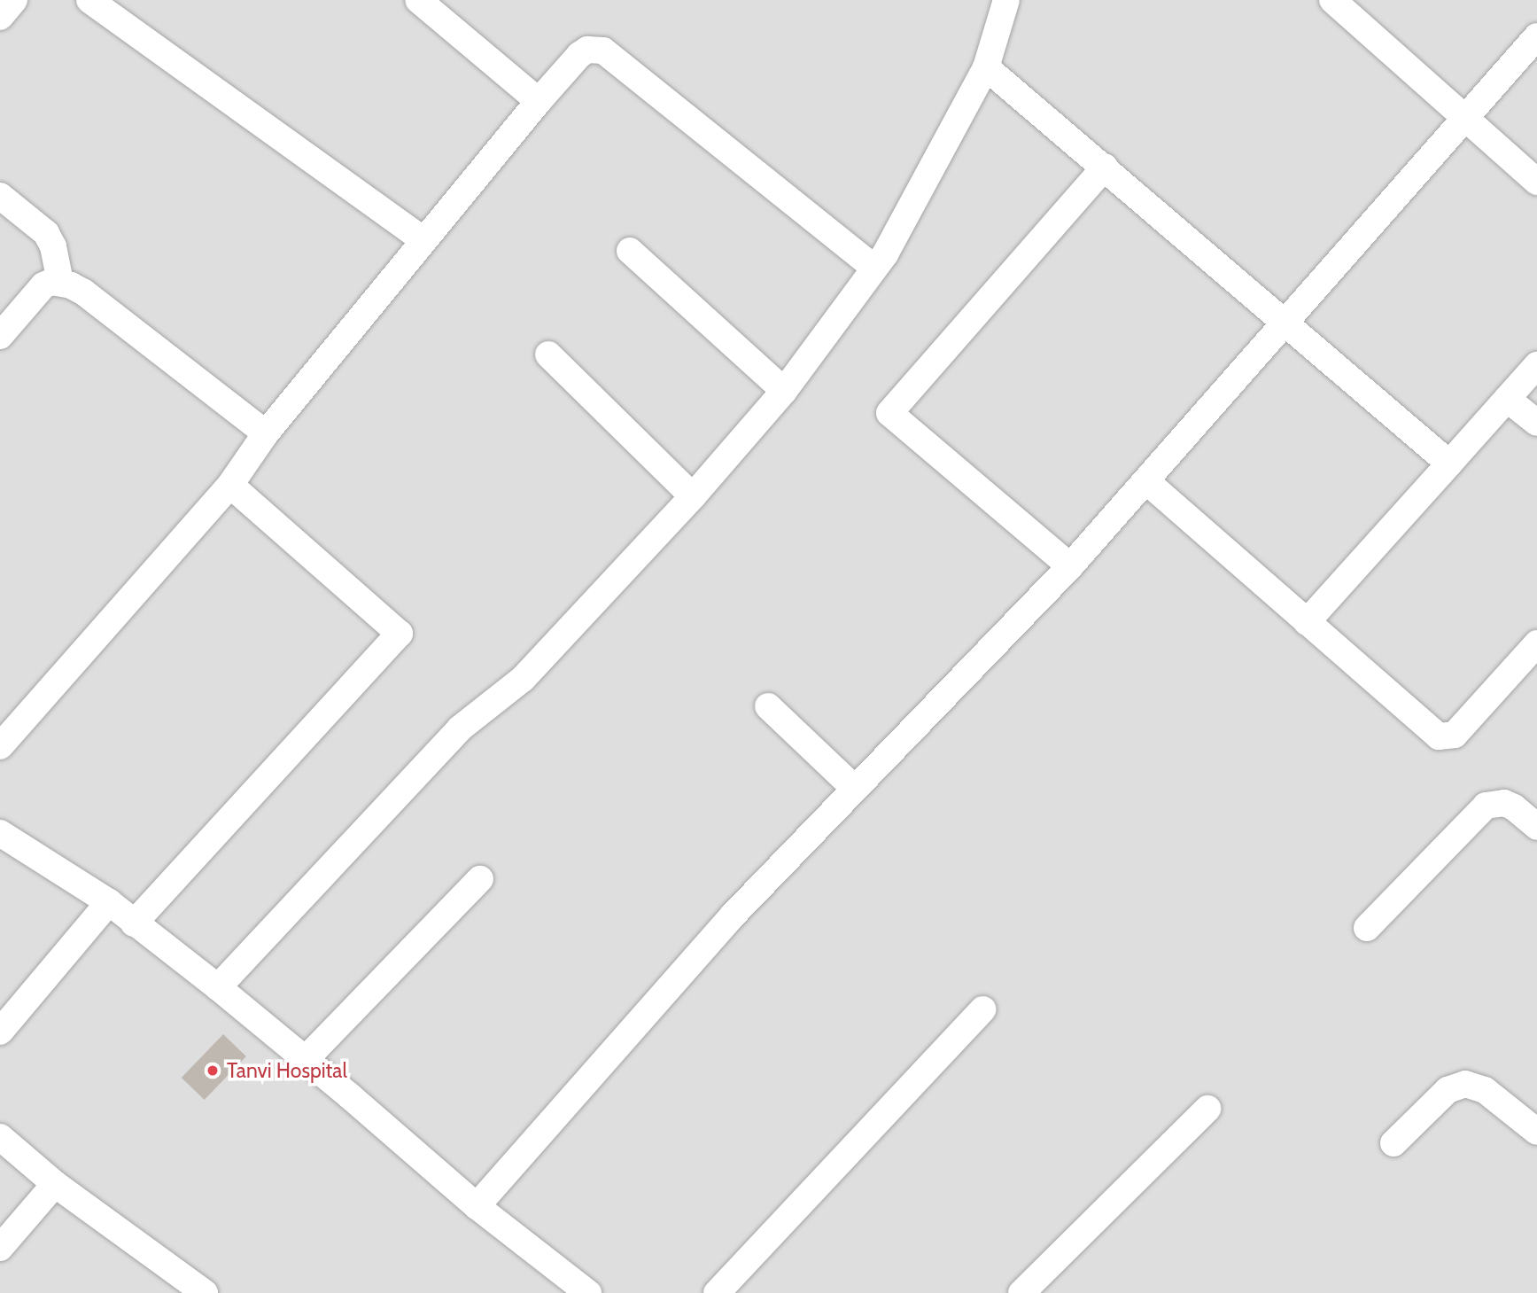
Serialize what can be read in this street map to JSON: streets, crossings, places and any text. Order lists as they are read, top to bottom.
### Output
{
  "places": ["Tanvi Hospital"]
}
